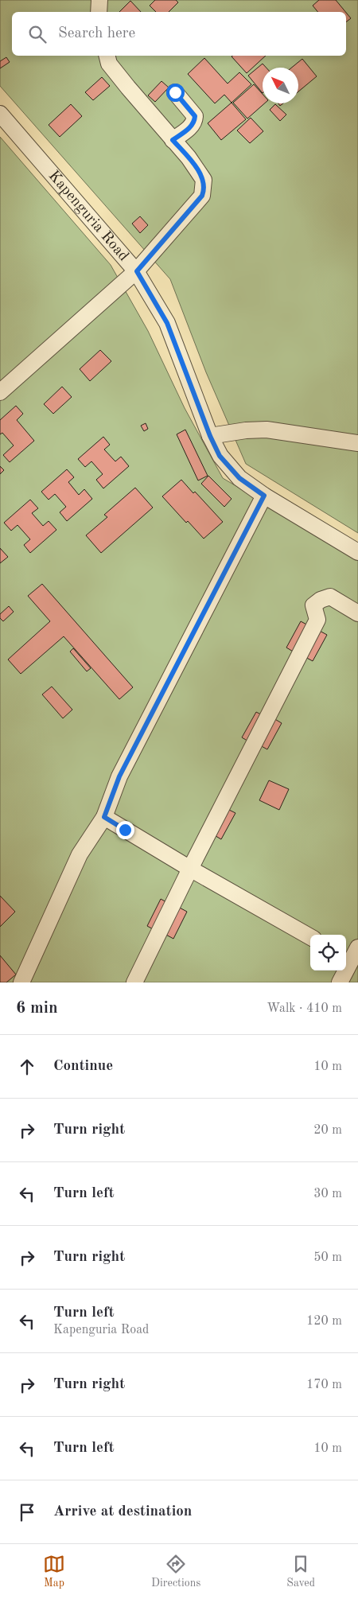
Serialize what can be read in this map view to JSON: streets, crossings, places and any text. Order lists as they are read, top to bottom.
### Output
{
  "streets": {
    "street": ["Kapenguria Road"]
  },
  "north": "top left",
  "page": {
    "search": "Search here",
    "heading": ["6 min", "Walk · 410 m"],
    "list": [
      ["Continue", "10 m"],
      ["Turn right", "20 m"],
      ["Turn left", "30 m"],
      ["Turn right", "50 m"],
      ["Turn left", "Kapenguria Road", "120 m"],
      ["Turn right", "170 m"],
      ["Turn left", "10 m"],
      "Arrive at destination"
    ],
    "nav": ["Map", "Directions", "Saved"]
  }
}
